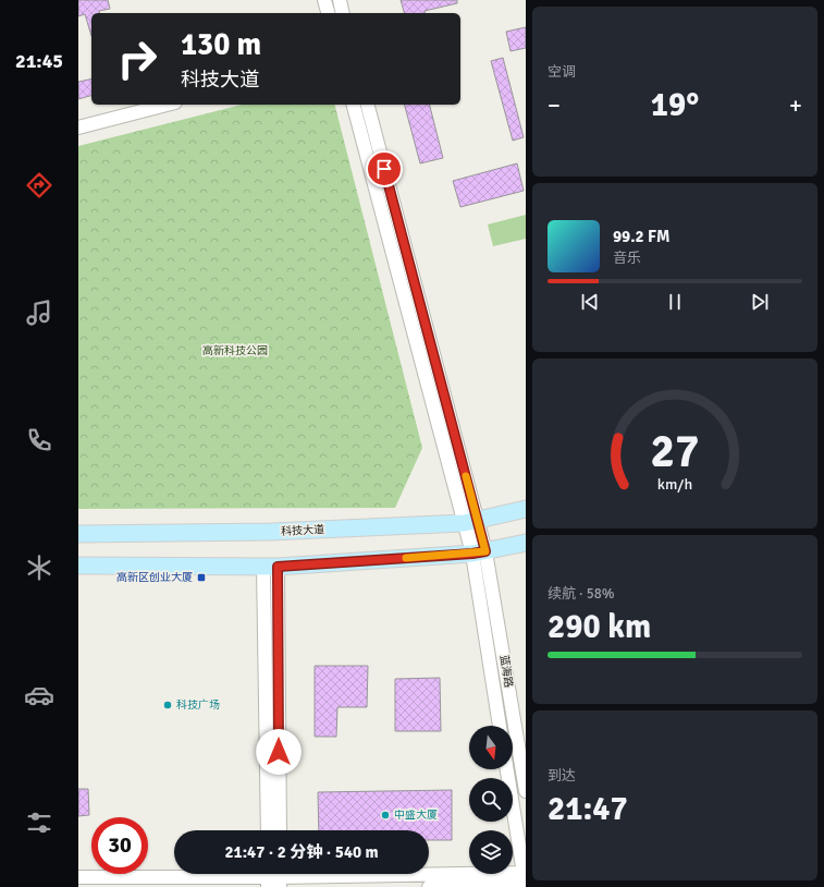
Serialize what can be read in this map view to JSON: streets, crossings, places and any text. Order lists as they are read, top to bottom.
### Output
{
  "streets": {
    "main road": ["科技大道"],
    "street": ["蓝海路"]
  },
  "parks": ["高新科技公园"],
  "places": {
    "transit": ["高新区创业大厦"],
    "other": ["科技广场", "中盛大厦"]
  },
  "north": "bottom",
  "page": {
    "tabs": "21:45",
    "tile": [
      "空调",
      ["续航 · 58%", "290 km"],
      ["到达", "21:47"]
    ],
    "turn": ["130 m", "科技大道"],
    "heat": ["−", "19°", "+"],
    "song": ["99.2 FM", "音乐"],
    "limit": "30",
    "trip": "21:47 · 2 分钟 · 540 m",
    "gauge": ["27", "km/h"]
  }
}
